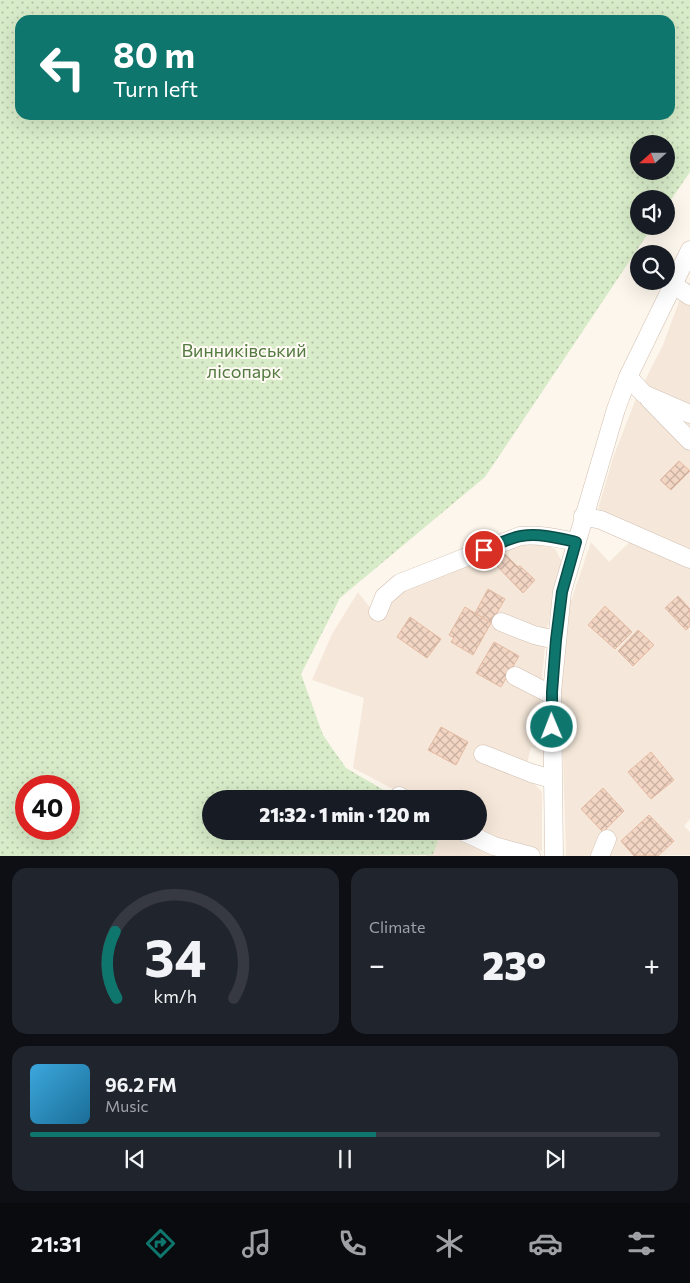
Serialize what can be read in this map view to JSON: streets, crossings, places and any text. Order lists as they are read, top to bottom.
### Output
{
  "parks": ["Винниківський лісопарк"],
  "north": "left",
  "page": {
    "turn": ["80 m", "Turn left"],
    "limit": "40",
    "trip": "21:32 · 1 min · 120 m",
    "tile": "Climate",
    "heat": ["−", "23°", "+"],
    "song": ["96.2 FM", "Music"],
    "tabs": "21:31",
    "gauge": ["34", "km/h"]
  }
}
